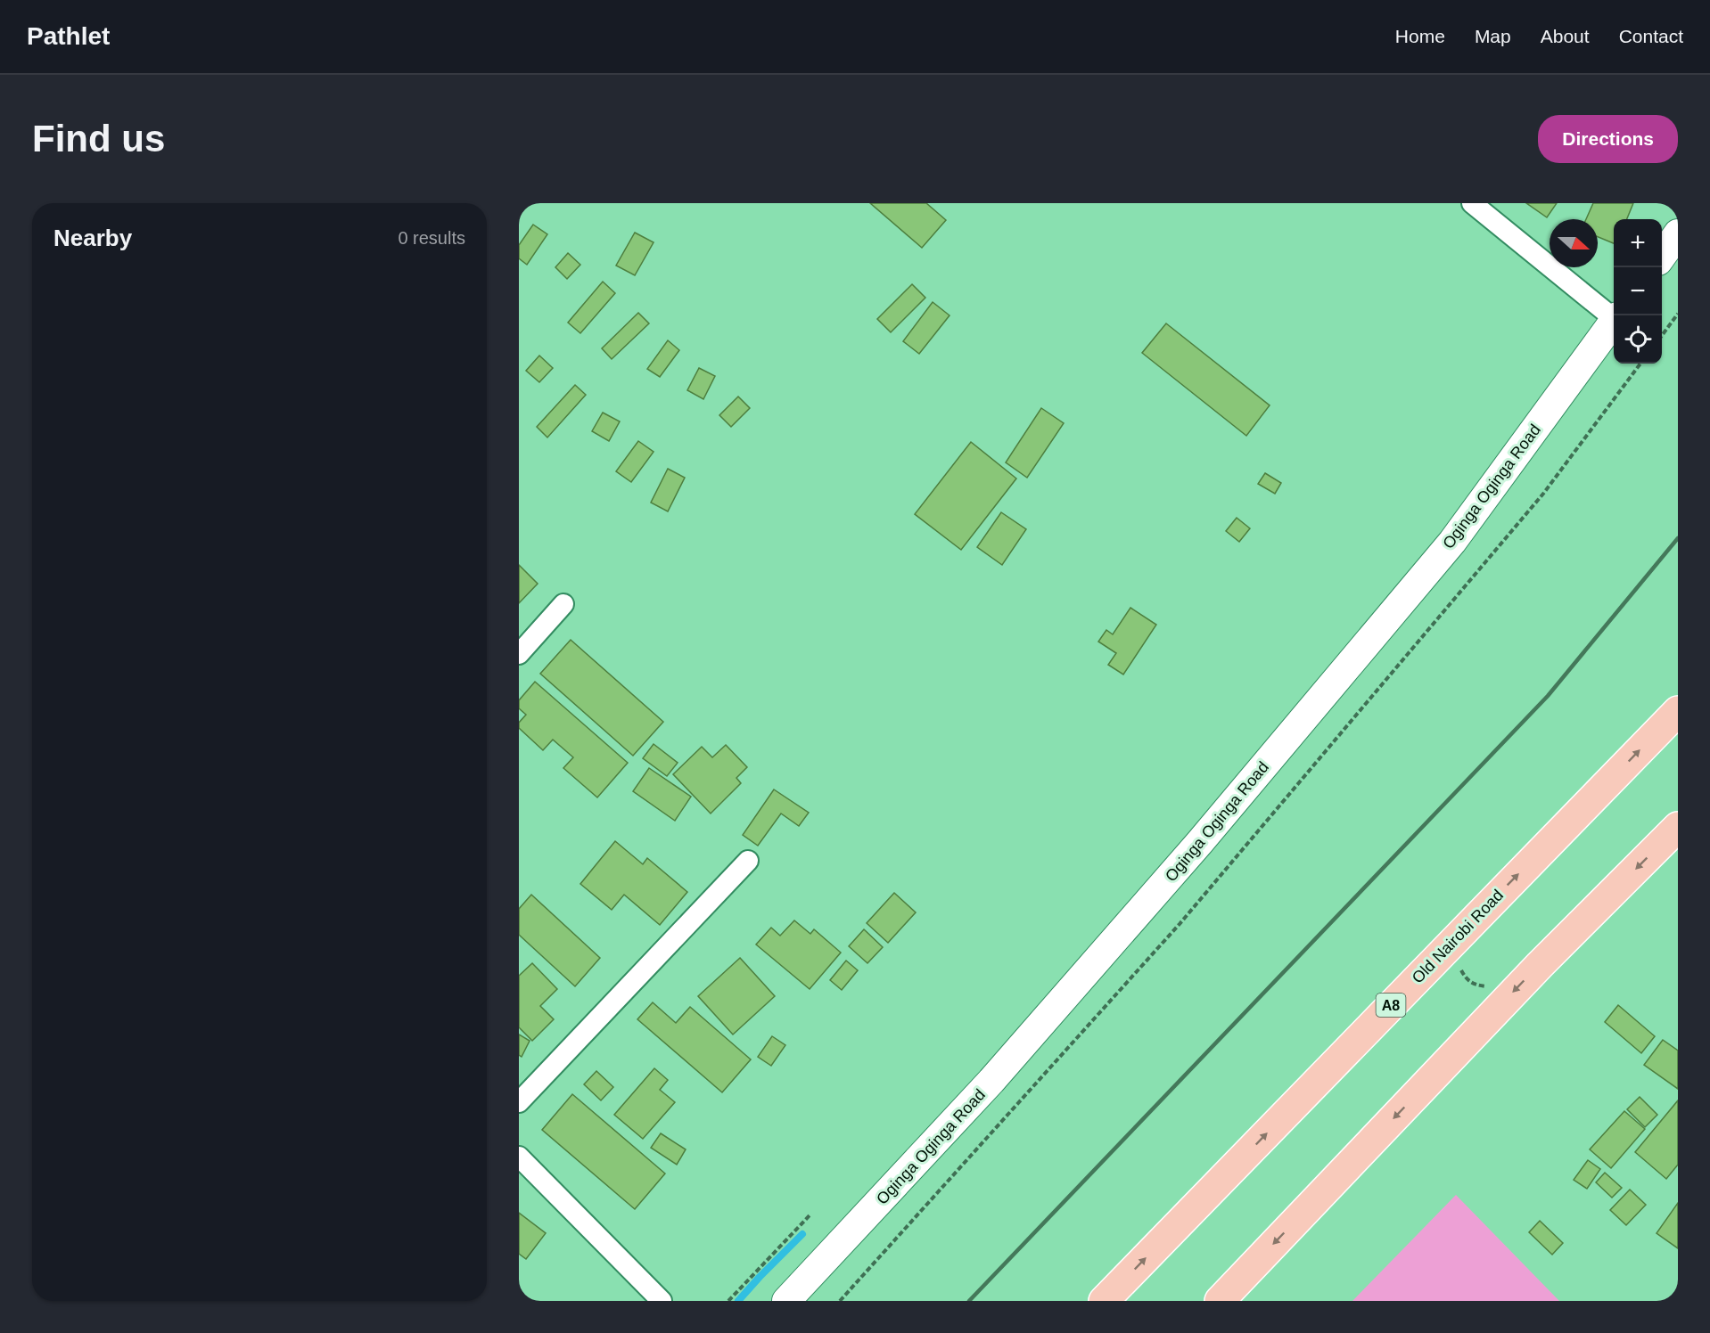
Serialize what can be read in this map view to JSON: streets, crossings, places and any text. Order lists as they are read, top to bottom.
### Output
{
  "streets": {
    "highway": ["Old Nairobi Road", "A8"],
    "street": ["Oginga Oginga Road"]
  },
  "north": "right",
  "page": {
    "header": "Pathlet",
    "nav": [
      "Home",
      "Map",
      "About",
      "Contact"
    ],
    "buttons": "Directions",
    "title": "Find us",
    "heading": ["Nearby", "0 results"],
    "map_buttons": ["+", "−"]
  }
}
